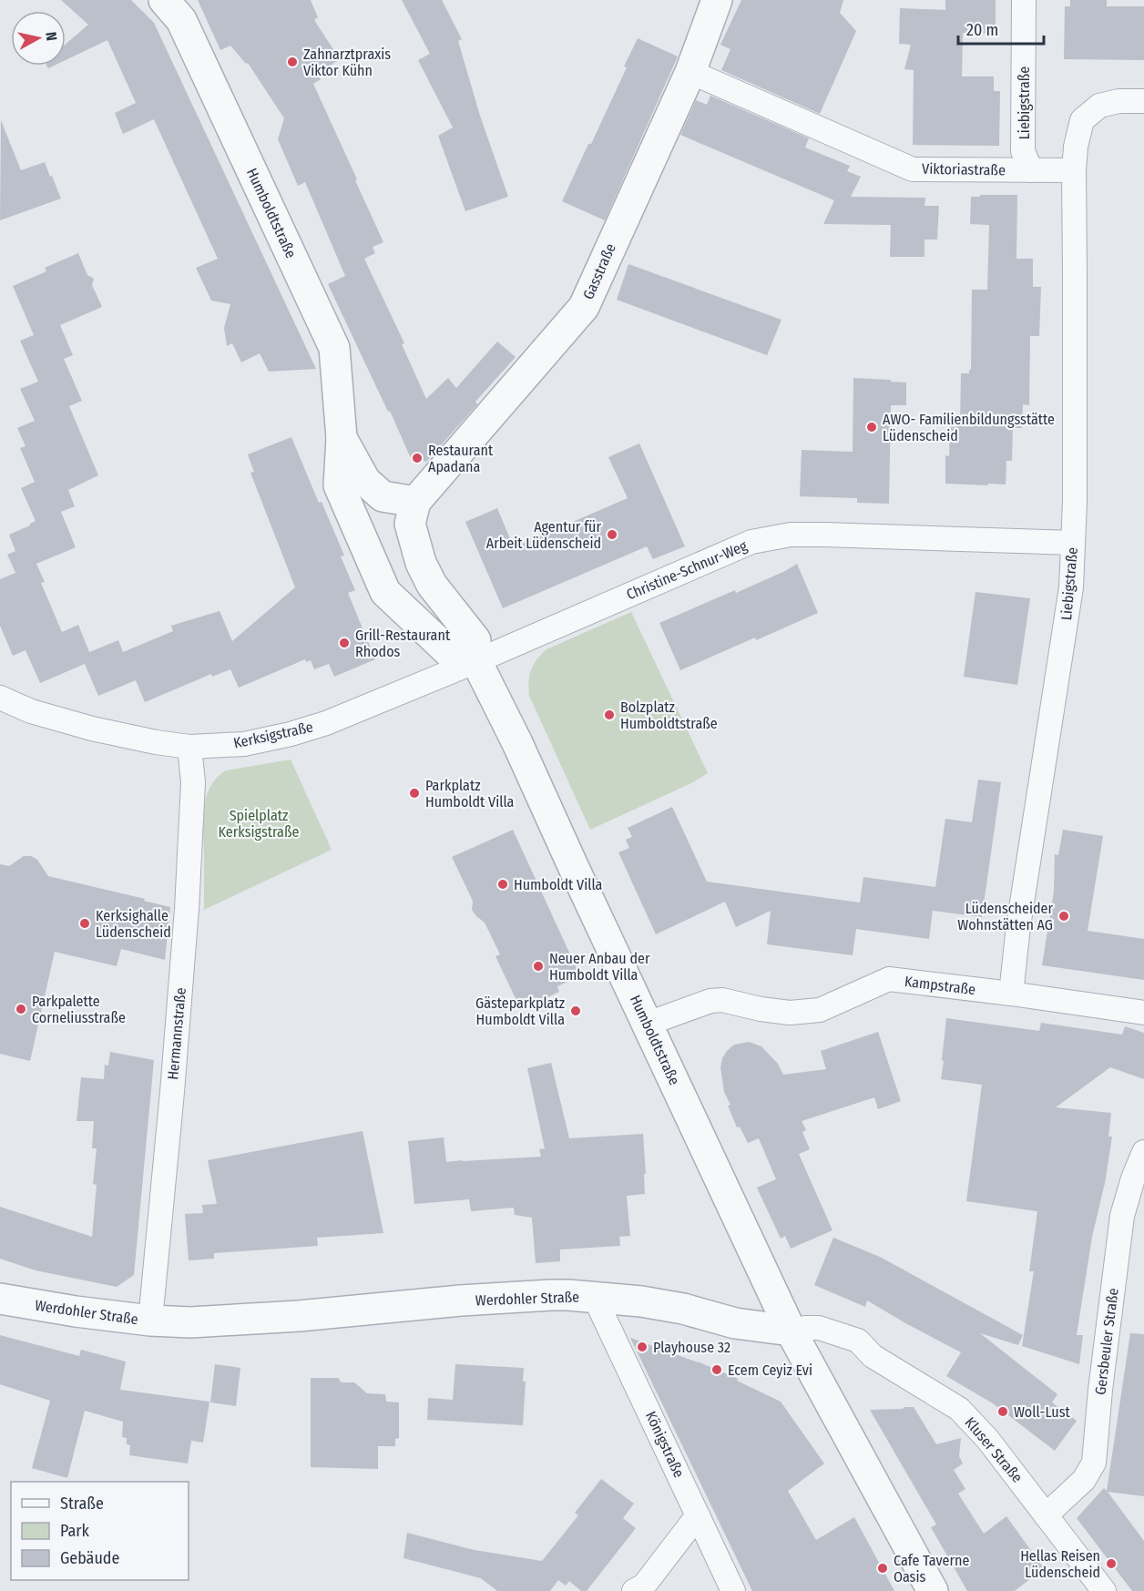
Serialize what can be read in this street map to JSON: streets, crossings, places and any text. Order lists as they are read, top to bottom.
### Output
{
  "streets": {
    "street": [
      "Liebigstraße",
      "Viktoriastraße",
      "Humboldtstraße",
      "Gasstraße",
      "Christine-Schnur-Weg",
      "Kerksigstraße",
      "Kampstraße",
      "Hermannstraße",
      "Werdohler Straße",
      "Gersbeuler Straße",
      "Königstraße",
      "Kluser Straße"
    ]
  },
  "crossings": [
    ["Liebigstraße", "Viktoriastraße"],
    ["Liebigstraße", "Christine-Schnur-Weg"],
    ["Liebigstraße", "Kampstraße"],
    ["Viktoriastraße", "Gasstraße"],
    ["Humboldtstraße", "Gasstraße"],
    ["Humboldtstraße", "Christine-Schnur-Weg"],
    ["Humboldtstraße", "Kerksigstraße"],
    ["Humboldtstraße", "Kampstraße"],
    ["Humboldtstraße", "Werdohler Straße"],
    ["Humboldtstraße", "Kluser Straße"],
    ["Christine-Schnur-Weg", "Kerksigstraße"],
    ["Kerksigstraße", "Hermannstraße"],
    ["Hermannstraße", "Werdohler Straße"],
    ["Werdohler Straße", "Königstraße"],
    ["Werdohler Straße", "Kluser Straße"],
    ["Gersbeuler Straße", "Kluser Straße"]
  ],
  "parks": ["Spielplatz Kerksigstraße"],
  "places": [
    "Zahnarztpraxis Viktor Kühn",
    "AWO- Familienbildungsstätte Lüdenscheid",
    "Restaurant Apadana",
    "Agentur für Arbeit Lüdenscheid",
    "Grill-Restaurant Rhodos",
    "Bolzplatz Humboldtstraße",
    "Parkplatz Humboldt Villa",
    "Humboldt Villa",
    "Lüdenscheider Wohnstätten AG",
    "Kerksighalle Lüdenscheid",
    "Neuer Anbau der Humboldt Villa",
    "Parkpalette Corneliusstraße",
    "Gästeparkplatz Humboldt Villa",
    "Playhouse 32",
    "Ecem Ceyiz Evi",
    "Woll-Lust",
    "Hellas Reisen Lüdenscheid",
    "Cafe Taverne Oasis"
  ],
  "legend": ["Straße", "Park", "Gebäude"],
  "scale_bar": "20 m",
  "north": "right"
}
